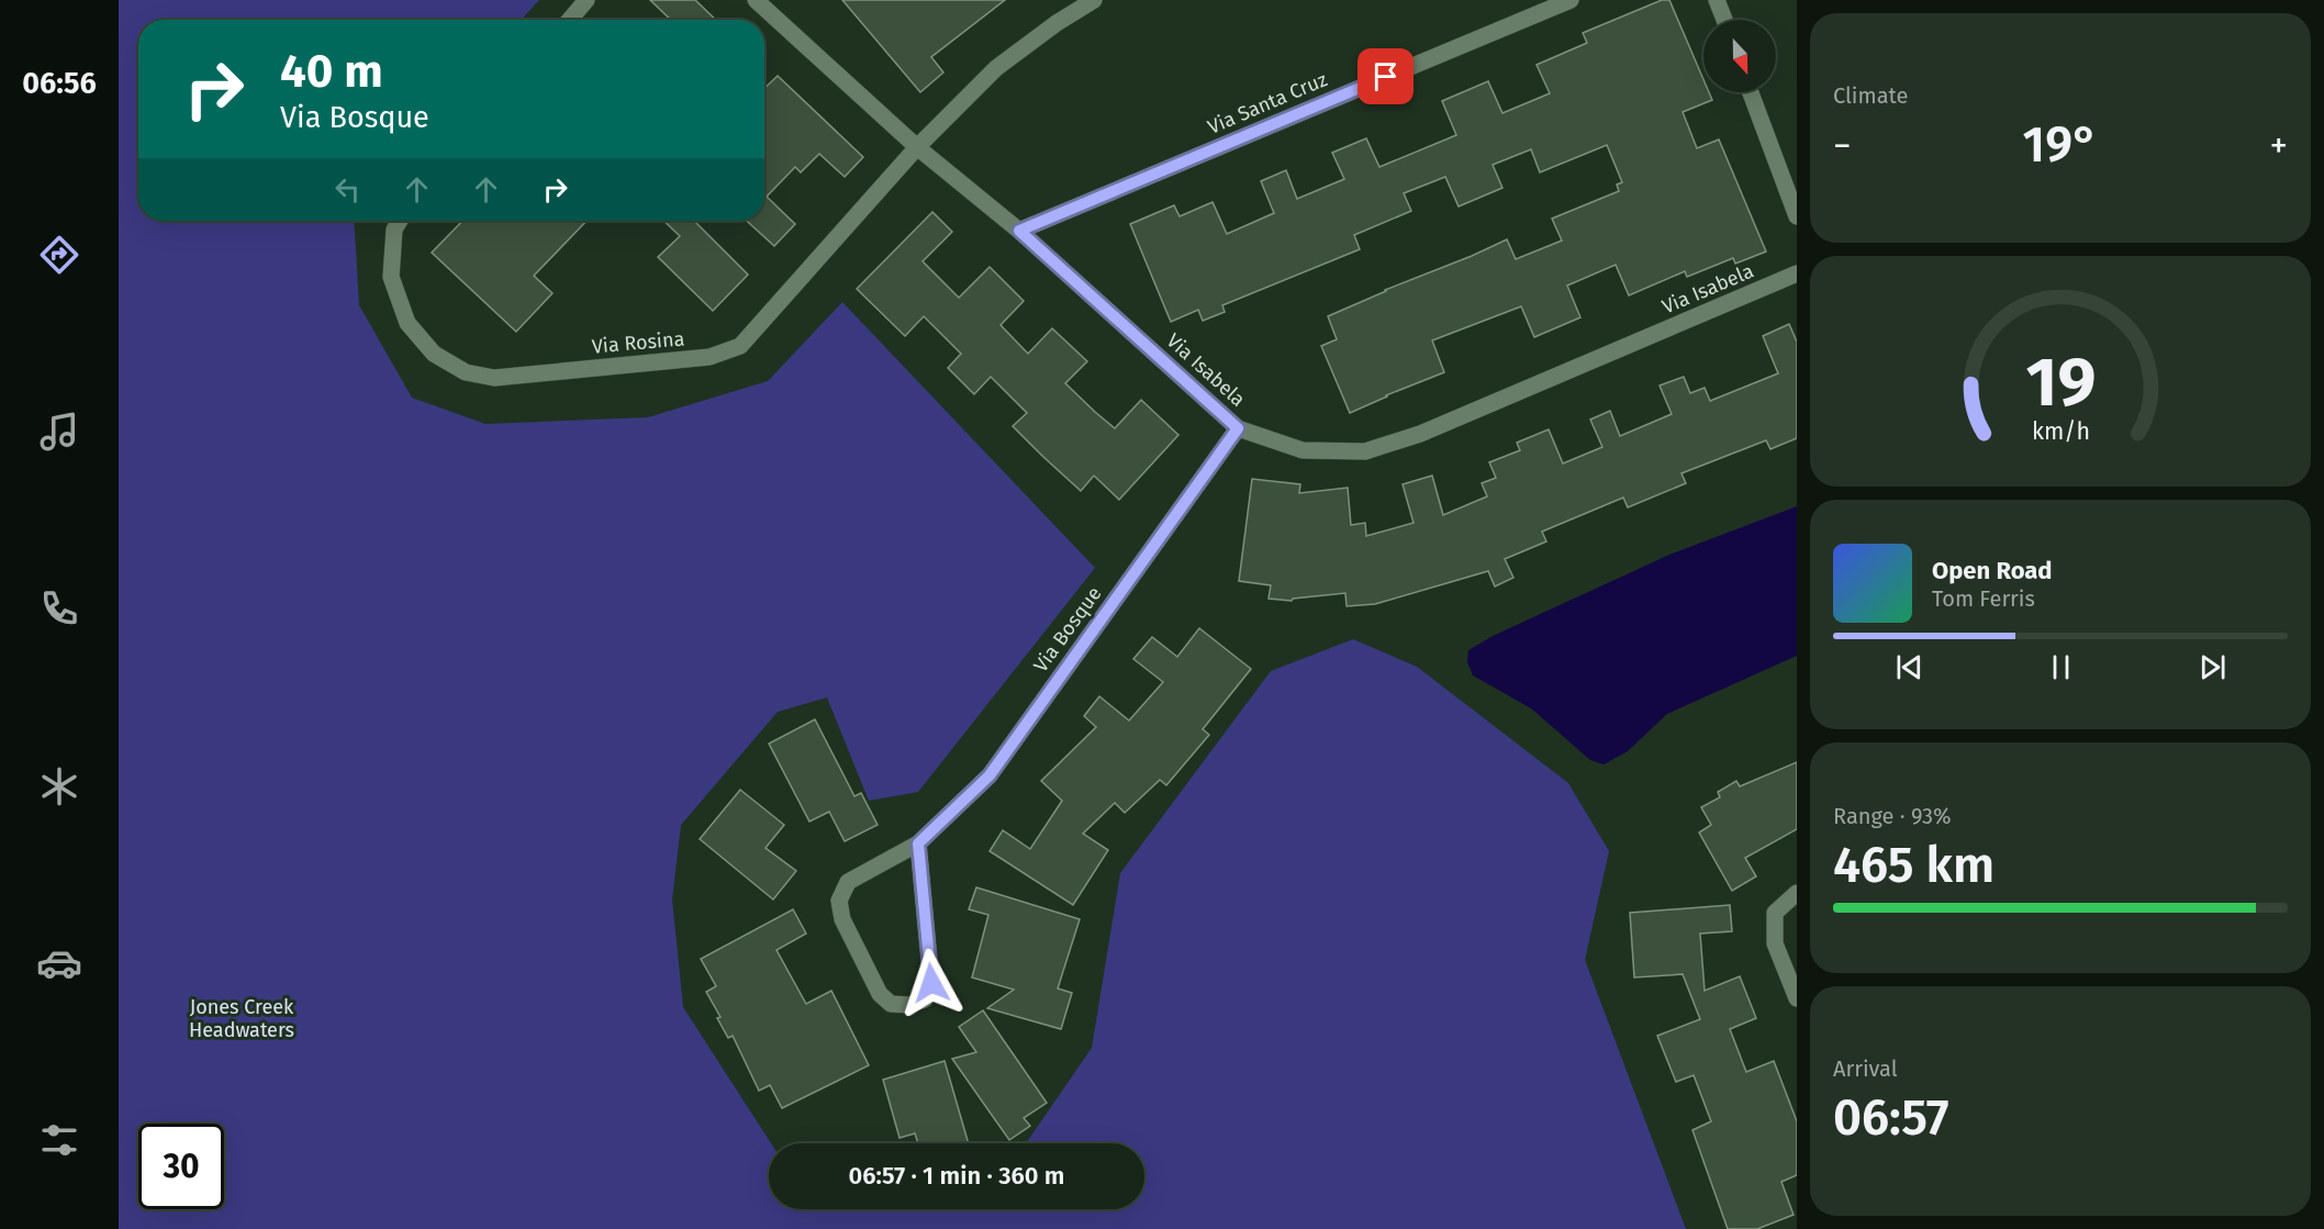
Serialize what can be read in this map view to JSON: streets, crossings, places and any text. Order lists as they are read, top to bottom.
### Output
{
  "streets": {
    "street": [
      "Via Santa Cruz",
      "Via Isabela",
      "Via Rosina",
      "Via Bosque"
    ]
  },
  "crossings": [
    ["Via Santa Cruz", "Via Isabela"],
    ["Via Isabela", "Via Rosina"],
    ["Via Isabela", "Via Bosque"]
  ],
  "parks": ["Jones Creek Headwaters"],
  "north": "bottom",
  "page": {
    "tabs": "06:56",
    "tile": [
      "Climate",
      ["Range · 93%", "465 km"],
      ["Arrival", "06:57"]
    ],
    "turn": ["40 m", "Via Bosque"],
    "heat": ["−", "19°", "+"],
    "song": ["Open Road", "Tom Ferris"],
    "limit": "30",
    "trip": "06:57 · 1 min · 360 m",
    "gauge": ["19", "km/h"]
  }
}
